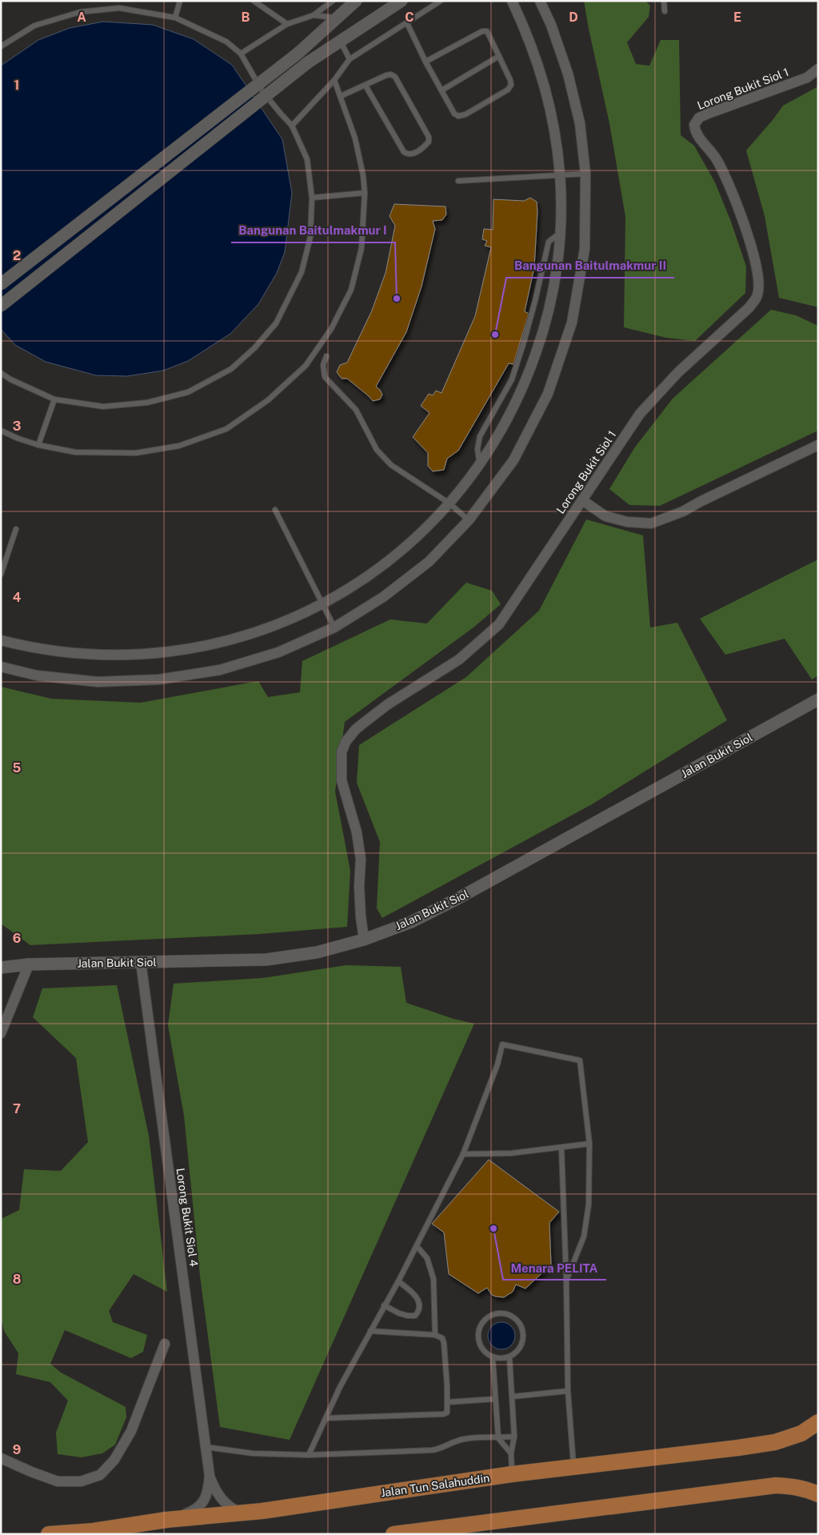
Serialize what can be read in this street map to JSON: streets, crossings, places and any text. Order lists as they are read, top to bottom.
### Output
{
  "streets": {
    "main road": ["Jalan Tun Salahuddin"],
    "street": ["Lorong Bukit Siol 1", "Jalan Bukit Siol", "Lorong Bukit Siol 4"]
  },
  "crossings": [
    ["Lorong Bukit Siol 1", "Jalan Bukit Siol"],
    ["Jalan Bukit Siol", "Lorong Bukit Siol 4"]
  ],
  "places": ["Bangunan Baitulmakmur I", "Bangunan Baitulmakmur II", "Menara PELITA"],
  "grid": {
    "columns": [
      "A",
      "B",
      "C",
      "D",
      "E"
    ],
    "rows": [
      "1",
      "2",
      "3",
      "4",
      "5",
      "6",
      "7",
      "8",
      "9"
    ]
  }
}
